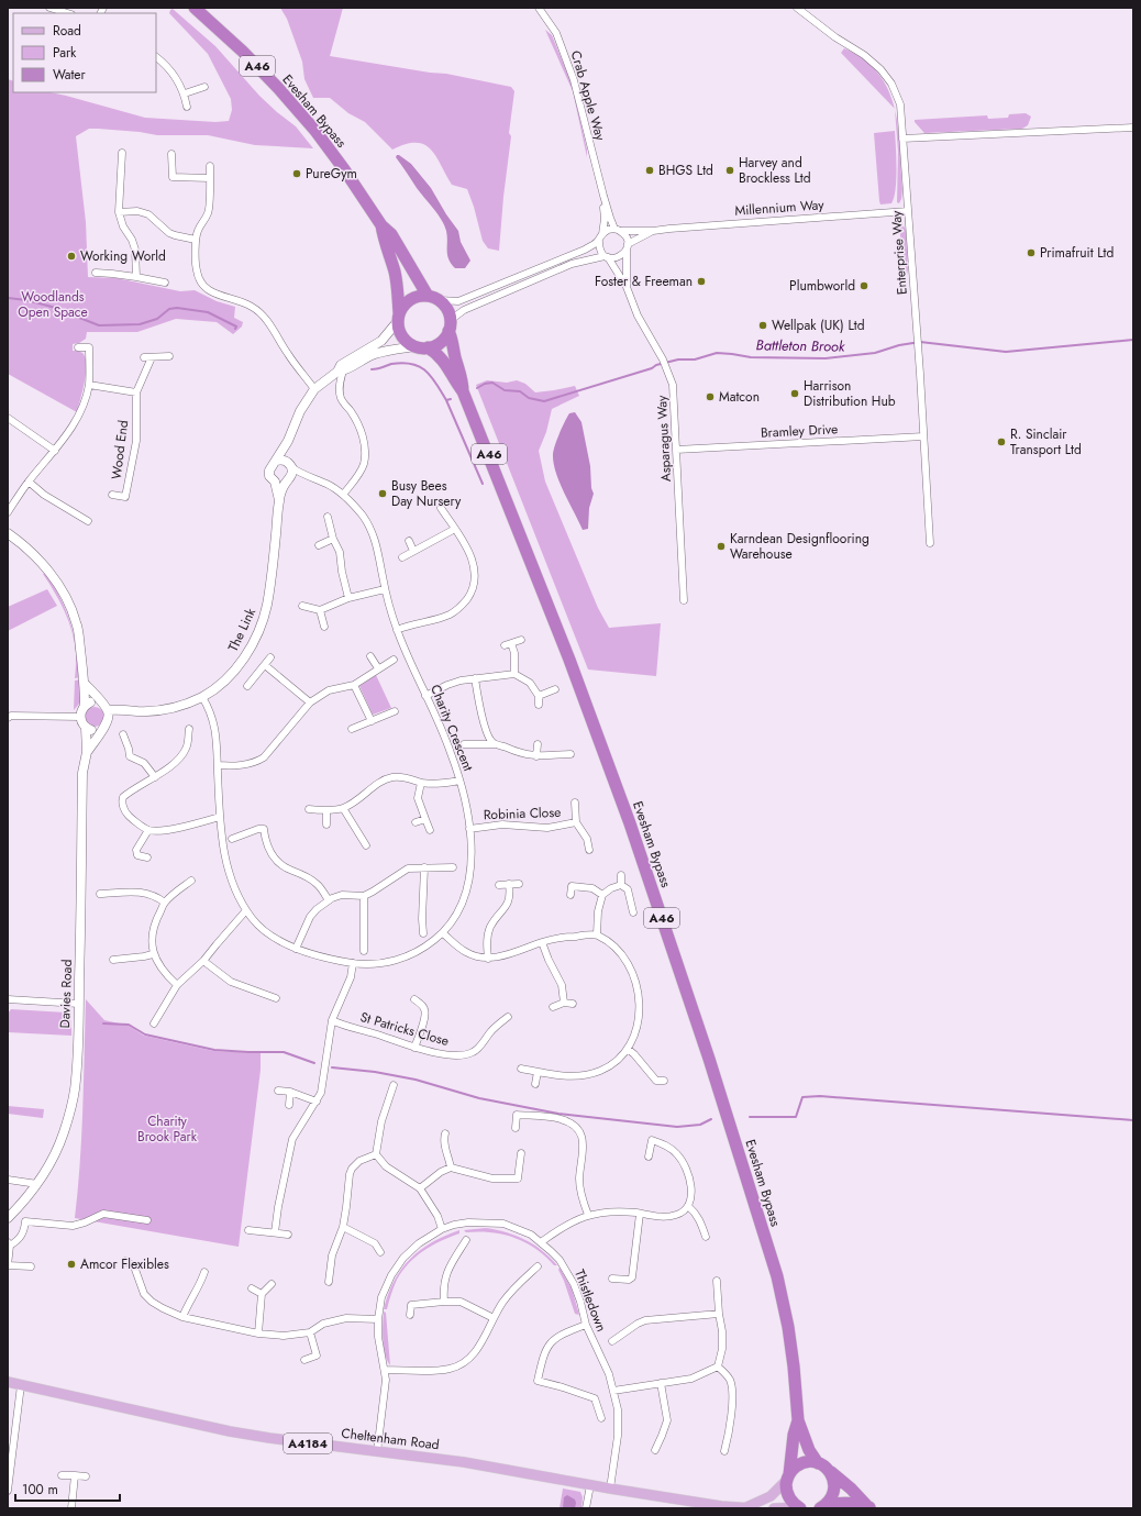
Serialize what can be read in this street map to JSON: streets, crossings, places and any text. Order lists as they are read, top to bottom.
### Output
{
  "streets": {
    "highway": ["A46", "Evesham Bypass"],
    "main road": ["Cheltenham Road", "A4184"],
    "street": [
      "Crab Apple Way",
      "Millennium Way",
      "Enterprise Way",
      "Bramley Drive",
      "Asparagus Way",
      "Wood End",
      "The Link",
      "Charity Crescent",
      "Robinia Close",
      "Davies Road",
      "St Patricks Close",
      "Thistledown"
    ]
  },
  "crossings": [
    ["Crab Apple Way", "Millennium Way"],
    ["Crab Apple Way", "Asparagus Way"],
    ["Evesham Bypass", "Millennium Way"],
    ["Evesham Bypass", "The Link"],
    ["Evesham Bypass", "Cheltenham Road"],
    ["Millennium Way", "Enterprise Way"],
    ["Millennium Way", "Asparagus Way"],
    ["Millennium Way", "The Link"],
    ["Enterprise Way", "Bramley Drive"],
    ["Bramley Drive", "Asparagus Way"],
    ["The Link", "Charity Crescent"],
    ["The Link", "Davies Road"],
    ["Charity Crescent", "Robinia Close"],
    ["Thistledown", "Cheltenham Road"]
  ],
  "water": ["Battleton Brook"],
  "parks": ["Woodlands Open Space", "Charity Brook Park"],
  "places": [
    "BHGS Ltd",
    "Harvey and Brockless Ltd",
    "PureGym",
    "Primafruit Ltd",
    "Working World",
    "Foster & Freeman",
    "Plumbworld",
    "Wellpak (UK) Ltd",
    "Harrison Distribution Hub",
    "Matcon",
    "R. Sinclair Transport Ltd",
    "Busy Bees Day Nursery",
    "Karndean Designflooring Warehouse",
    "Amcor Flexibles"
  ],
  "legend": ["Road", "Park", "Water"],
  "scale_bar": "100 m"
}
